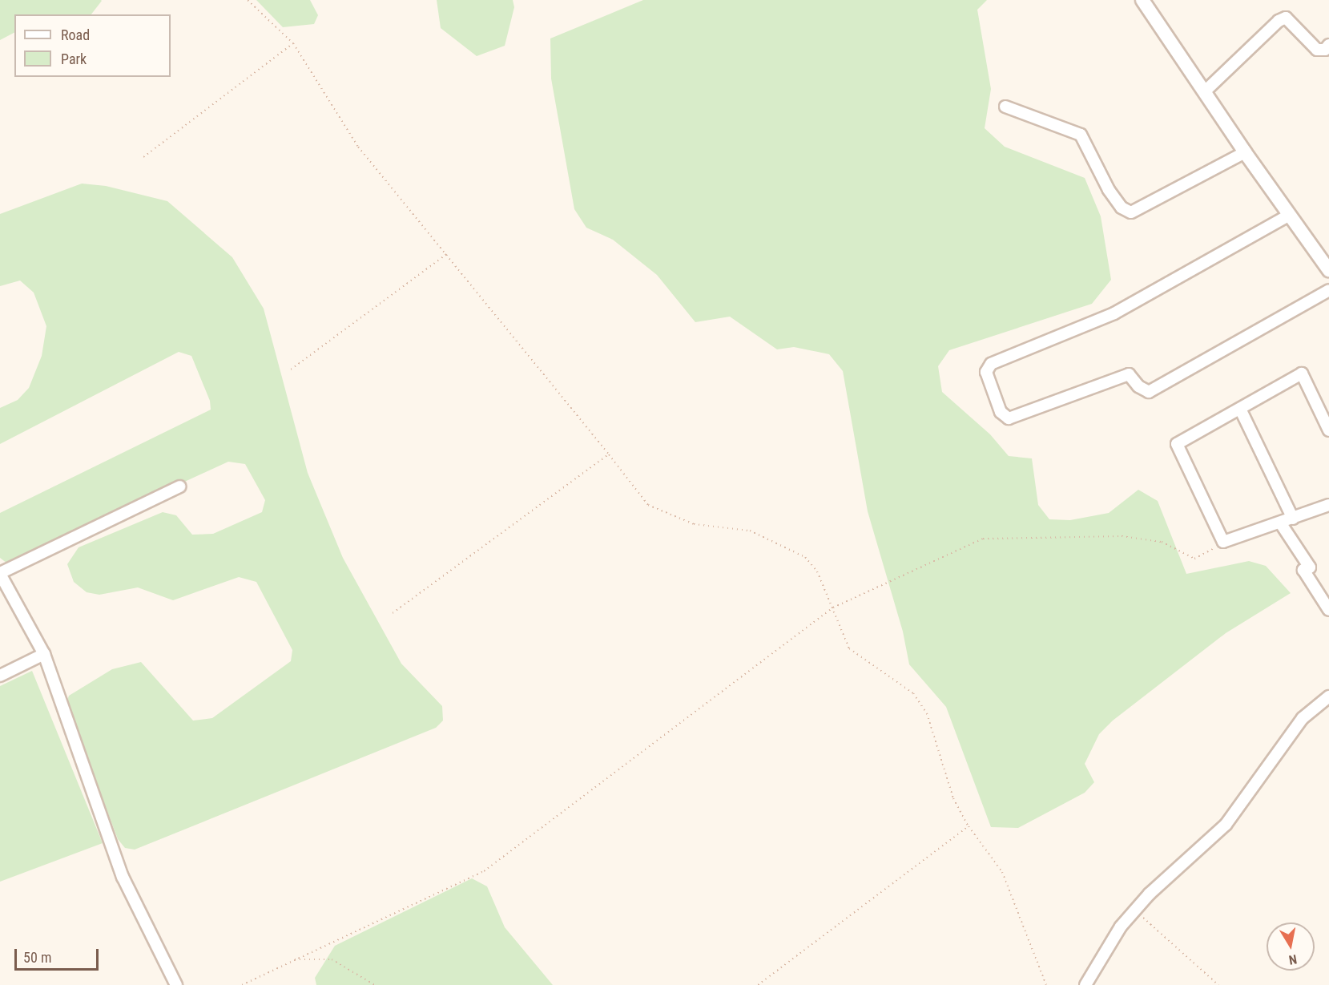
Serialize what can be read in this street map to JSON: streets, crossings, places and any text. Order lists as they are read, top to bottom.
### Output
{
  "legend": ["Road", "Park"],
  "scale_bar": "50 m",
  "north": "bottom"
}
